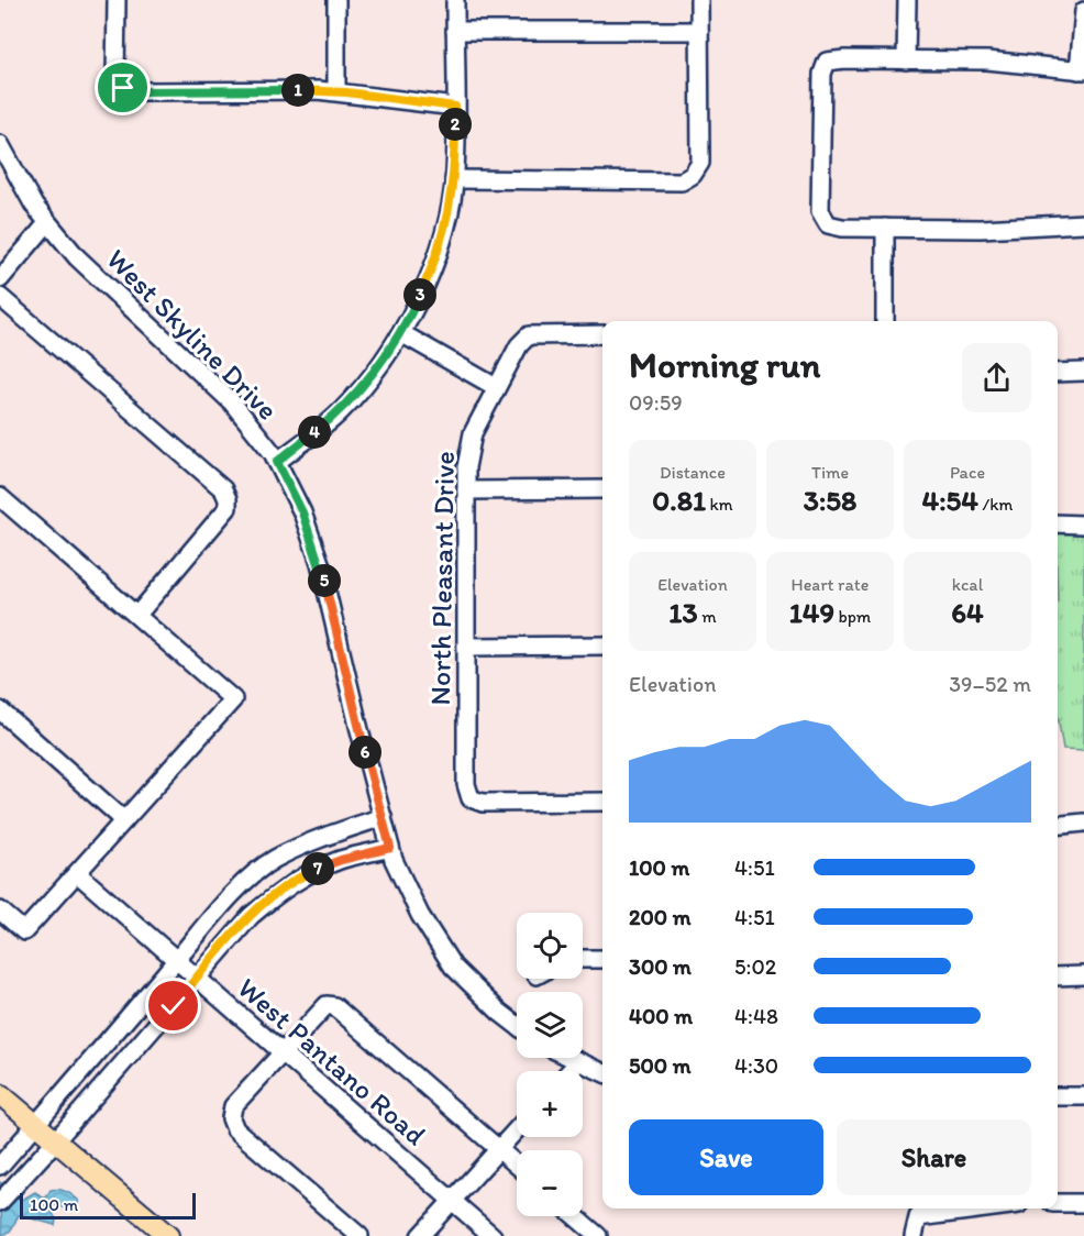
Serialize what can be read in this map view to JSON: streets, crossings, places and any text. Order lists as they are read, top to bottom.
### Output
{
  "streets": {
    "street": ["West Skyline Drive", "North Pleasant Drive", "West Pantano Road"]
  },
  "scale_bar": "100 m",
  "page": {
    "pins": [
      "1",
      "2",
      "3",
      "4",
      "5",
      "6",
      "7"
    ],
    "heading": ["Morning run", "09:59"],
    "stats": [
      ["Distance", "0.81 km"],
      ["Time", "3:58"],
      ["Pace", "4:54 /km"],
      ["Elevation", "13 m"],
      ["Heart rate", "149 bpm"],
      ["kcal", "64"]
    ],
    "chart": ["Elevation", "39–52 m"],
    "list": [
      {
        "name": "100 m",
        "note": "4:51"
      },
      {
        "name": "200 m",
        "note": "4:51"
      },
      {
        "name": "300 m",
        "note": "5:02"
      },
      {
        "name": "400 m",
        "note": "4:48"
      },
      {
        "name": "500 m",
        "note": "4:30"
      }
    ],
    "map_buttons": ["+", "−"],
    "buttons": ["Save", "Share"],
    "scale": "100 m"
  }
}
